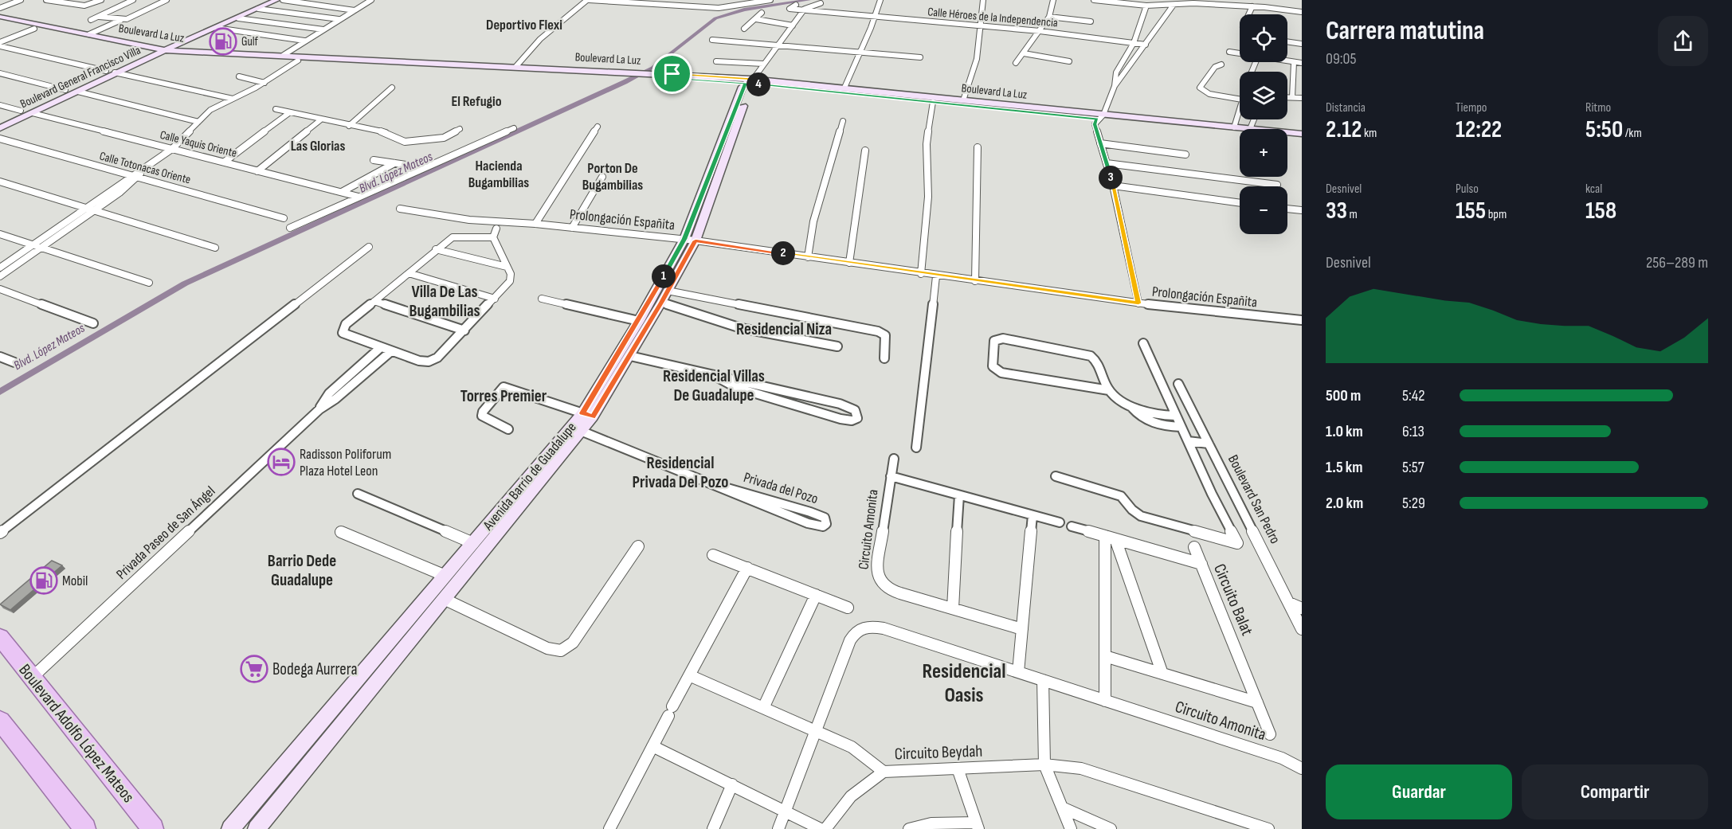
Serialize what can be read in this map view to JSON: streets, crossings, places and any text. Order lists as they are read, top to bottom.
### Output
{
  "streets": {
    "main road": [
      "Boulevard La Luz",
      "Boulevard General Francisco Villa",
      "Avenida Barrio de Guadalupe",
      "Boulevard Adolfo López Mateos"
    ],
    "street": [
      "Calle Héroes de la Independencia",
      "Calle Yaquis Oriente",
      "Calle Totonacas Oriente",
      "Prolongación Españita",
      "Privada del Pozo",
      "Boulevard San Pedro",
      "Circuito Amonita",
      "Privada Paseo de San Ángel",
      "Circuito Balat",
      "Circuito Beydah"
    ]
  },
  "crossings": [
    ["Calle Héroes de la Independencia", "Avenida Barrio de Guadalupe"],
    ["Boulevard La Luz", "Boulevard General Francisco Villa"],
    ["Boulevard La Luz", "Avenida Barrio de Guadalupe"],
    ["Boulevard General Francisco Villa", "Calle Yaquis Oriente"],
    ["Prolongación Españita", "Avenida Barrio de Guadalupe"],
    ["Avenida Barrio de Guadalupe", "Privada del Pozo"],
    ["Circuito Amonita", "Circuito Beydah"],
    ["Privada Paseo de San Ángel", "Boulevard Adolfo López Mateos"]
  ],
  "districts": [
    "Deportivo Flexi",
    "El Refugio",
    "Las Glorias",
    "Hacienda Bugambilias",
    "Porton De Bugambilias",
    "Villa De Las Bugambilias",
    "Residencial Niza",
    "Residencial Villas De Guadalupe",
    "Torres Premier",
    "Residencial Privada Del Pozo",
    "Barrio Dede Guadalupe",
    "Residencial Oasis"
  ],
  "water": ["Blvd. López Mateos"],
  "places": {
    "fuel station": ["Gulf", "Mobil"],
    "hotel": ["Radisson Poliforum Plaza Hotel Leon"],
    "supermarket": ["Bodega Aurrera"]
  },
  "page": {
    "heading": ["Carrera matutina", "09:05"],
    "map_buttons": ["+", "−"],
    "pins": [
      "4",
      "3",
      "2",
      "1"
    ],
    "stats": [
      ["Distancia", "2.12 km"],
      ["Tiempo", "12:22"],
      ["Ritmo", "5:50 /km"],
      ["Desnivel", "33 m"],
      ["Pulso", "155 bpm"],
      ["kcal", "158"]
    ],
    "chart": ["Desnivel", "256–289 m"],
    "list": [
      {
        "name": "500 m",
        "note": "5:42"
      },
      {
        "name": "1.0 km",
        "note": "6:13"
      },
      {
        "name": "1.5 km",
        "note": "5:57"
      },
      {
        "name": "2.0 km",
        "note": "5:29"
      }
    ],
    "buttons": ["Guardar", "Compartir"]
  }
}
